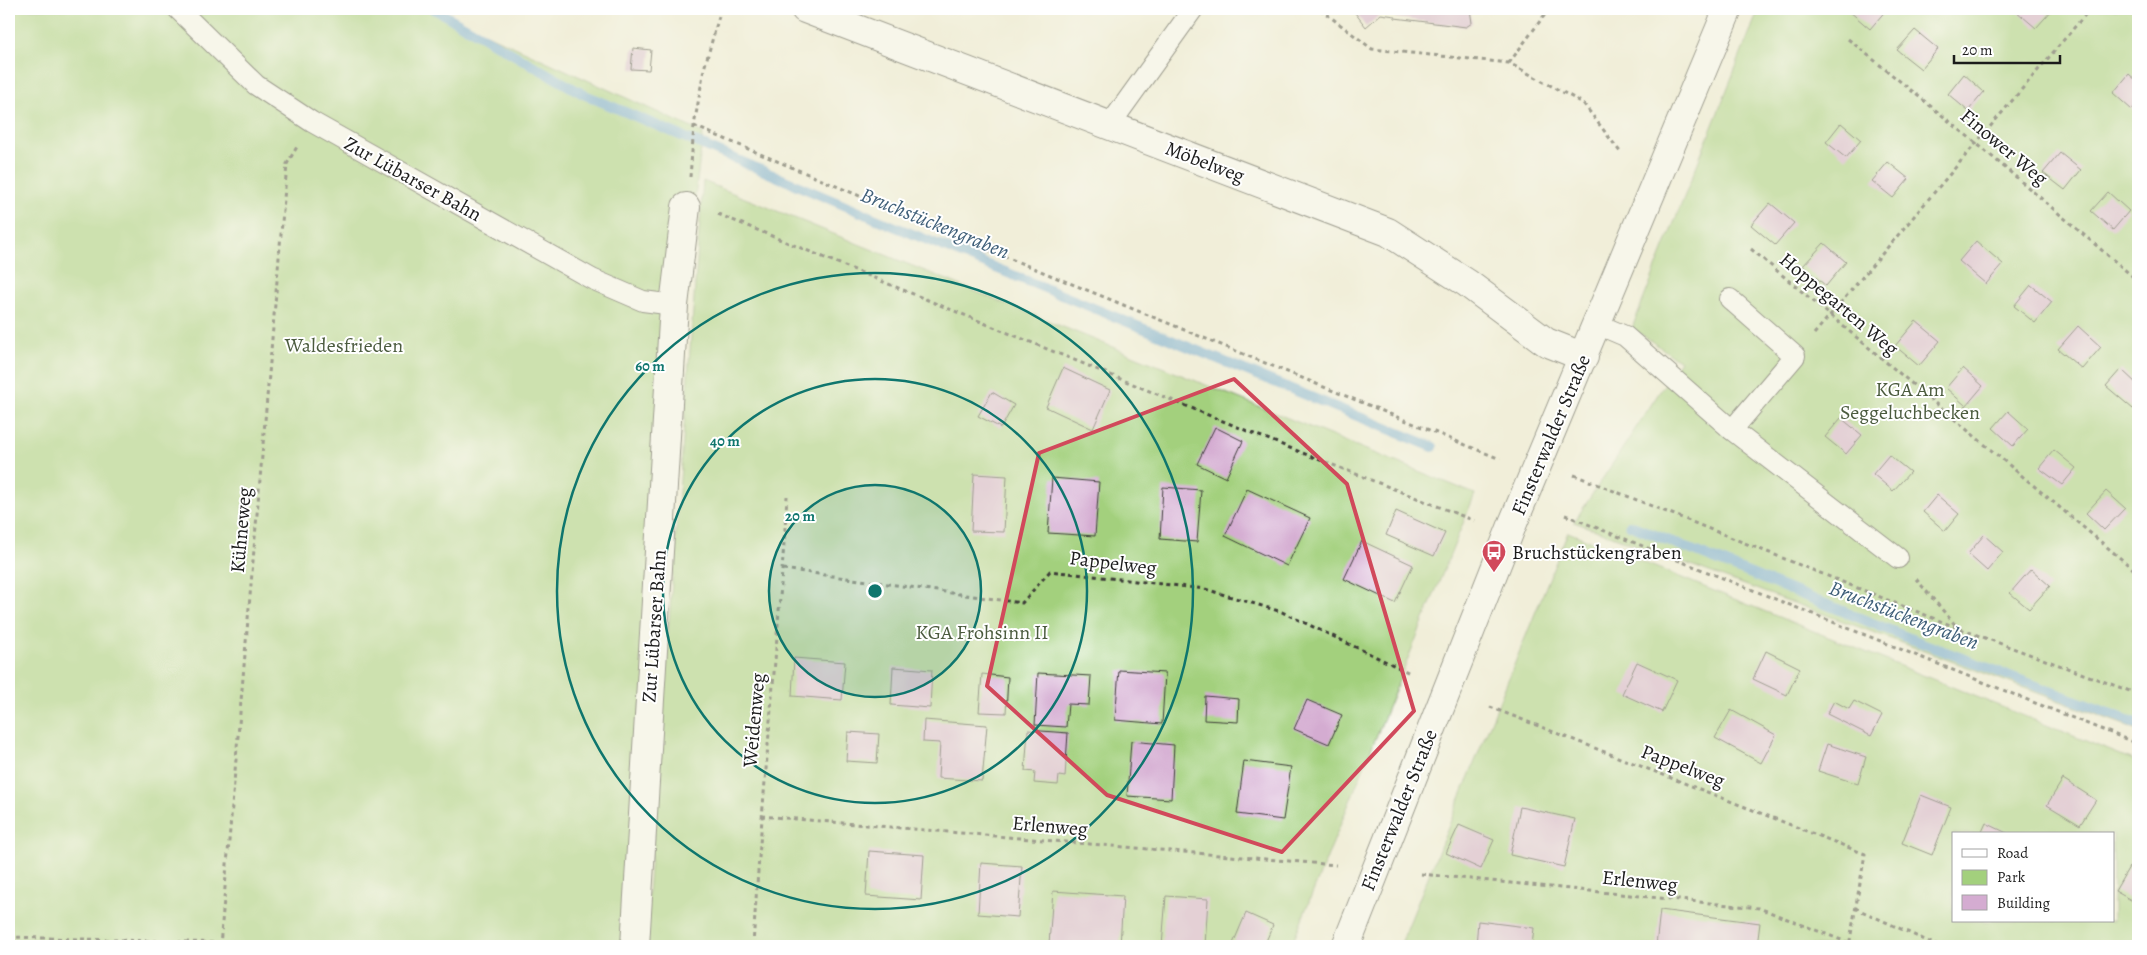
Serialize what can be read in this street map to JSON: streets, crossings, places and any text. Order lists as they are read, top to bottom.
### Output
{
  "streets": {
    "street": ["Möbelweg", "Zur Lübarser Bahn", "Finsterwalder Straße"],
    "path": [
      "Finower Weg",
      "Hoppegarten Weg",
      "Kühneweg",
      "Pappelweg",
      "Weidenweg",
      "Erlenweg"
    ]
  },
  "crossings": [
    ["Möbelweg", "Finsterwalder Straße"],
    ["Zur Lübarser Bahn", "Kühneweg"],
    ["Pappelweg", "Weidenweg"],
    ["Weidenweg", "Erlenweg"]
  ],
  "water": ["Bruchstückengraben"],
  "parks": ["Waldesfrieden", "KGA Am Seggeluchbecken", "KGA Frohsinn II"],
  "places": {
    "bus stop": ["Bruchstückengraben"]
  },
  "legend": ["Road", "Park", "Building"],
  "scale_bar": "20 m",
  "rings": ["60 m", "40 m", "20 m"]
}
